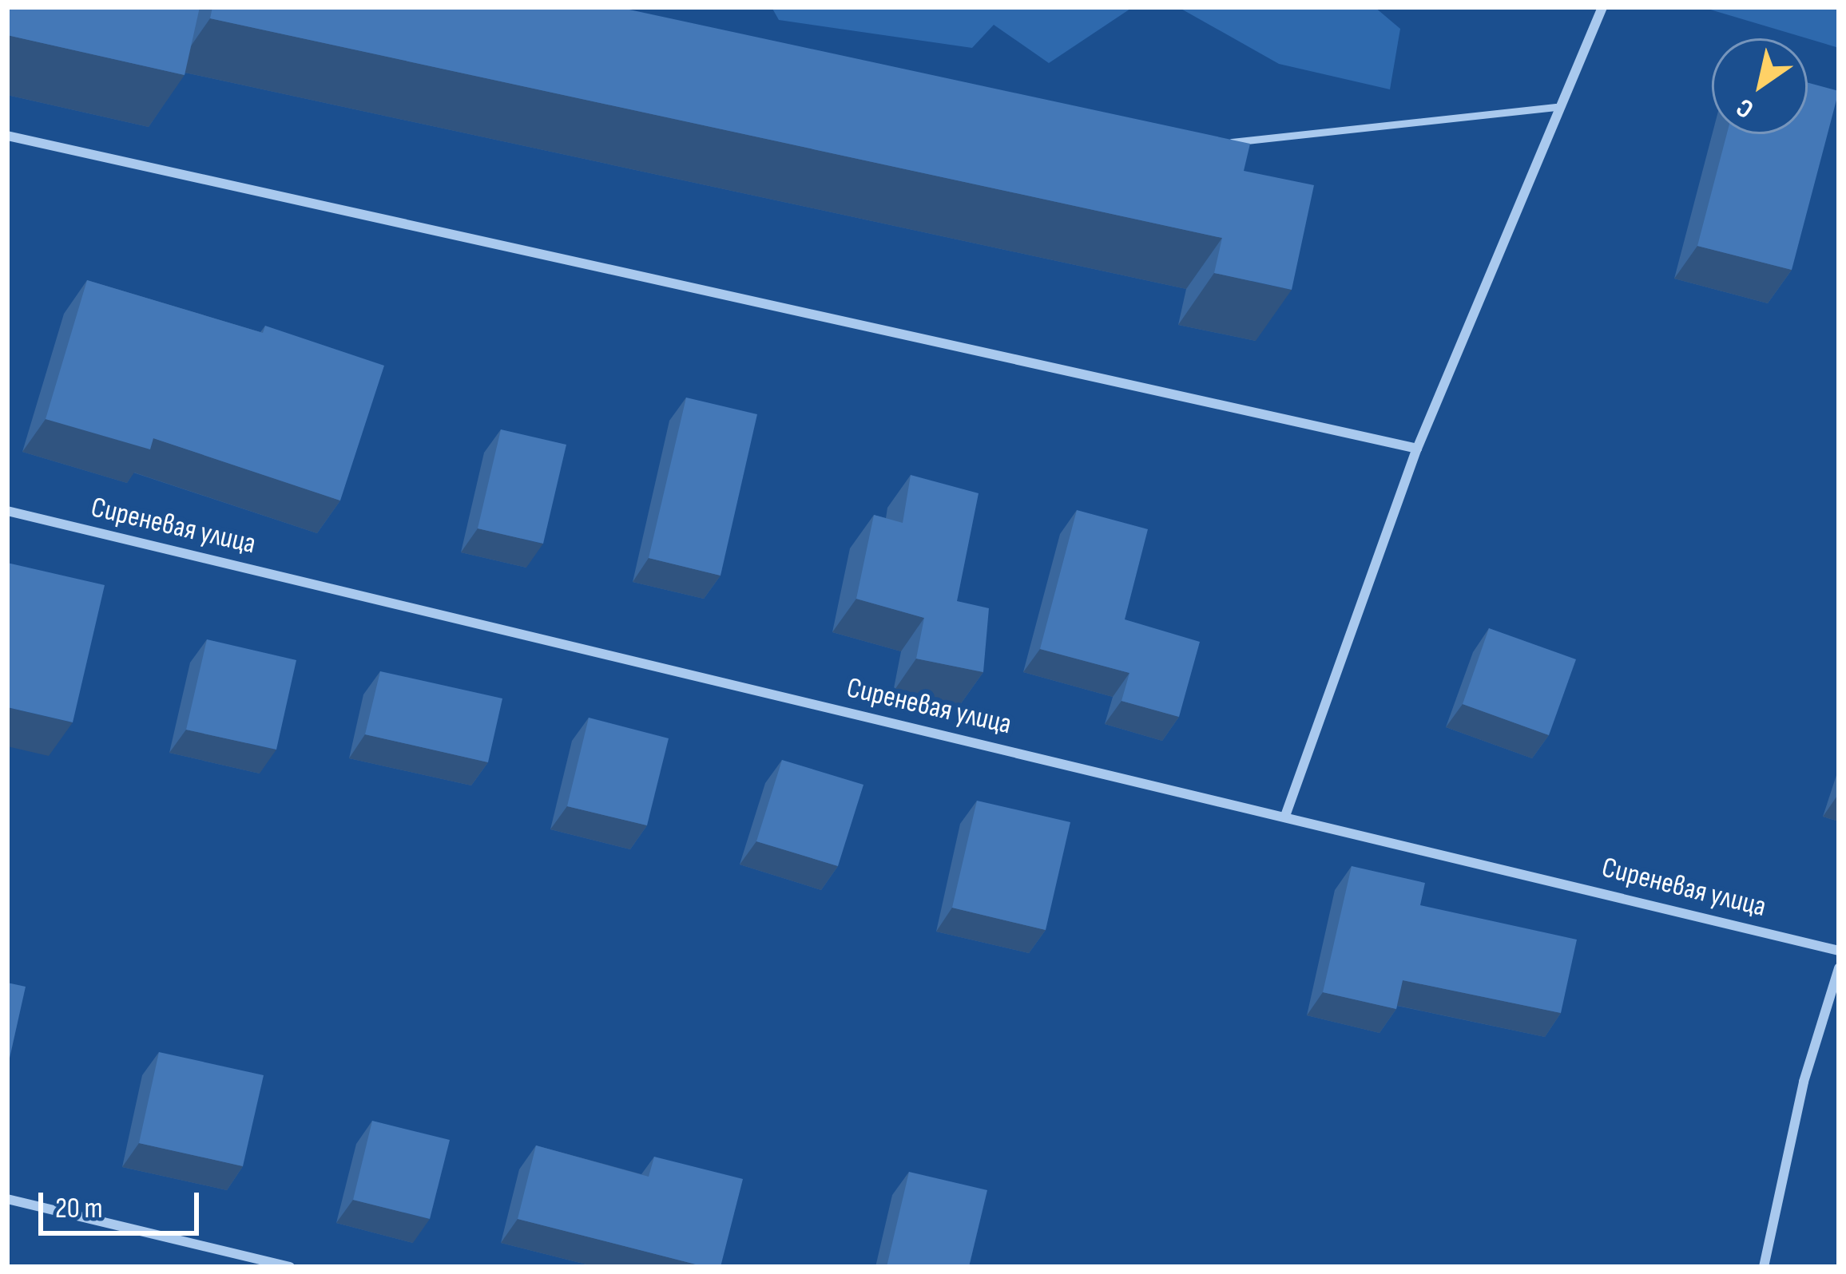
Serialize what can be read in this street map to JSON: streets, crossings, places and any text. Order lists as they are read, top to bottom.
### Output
{
  "streets": {
    "street": ["Сиреневая улица"]
  },
  "scale_bar": "20 m",
  "north": "bottom left"
}
